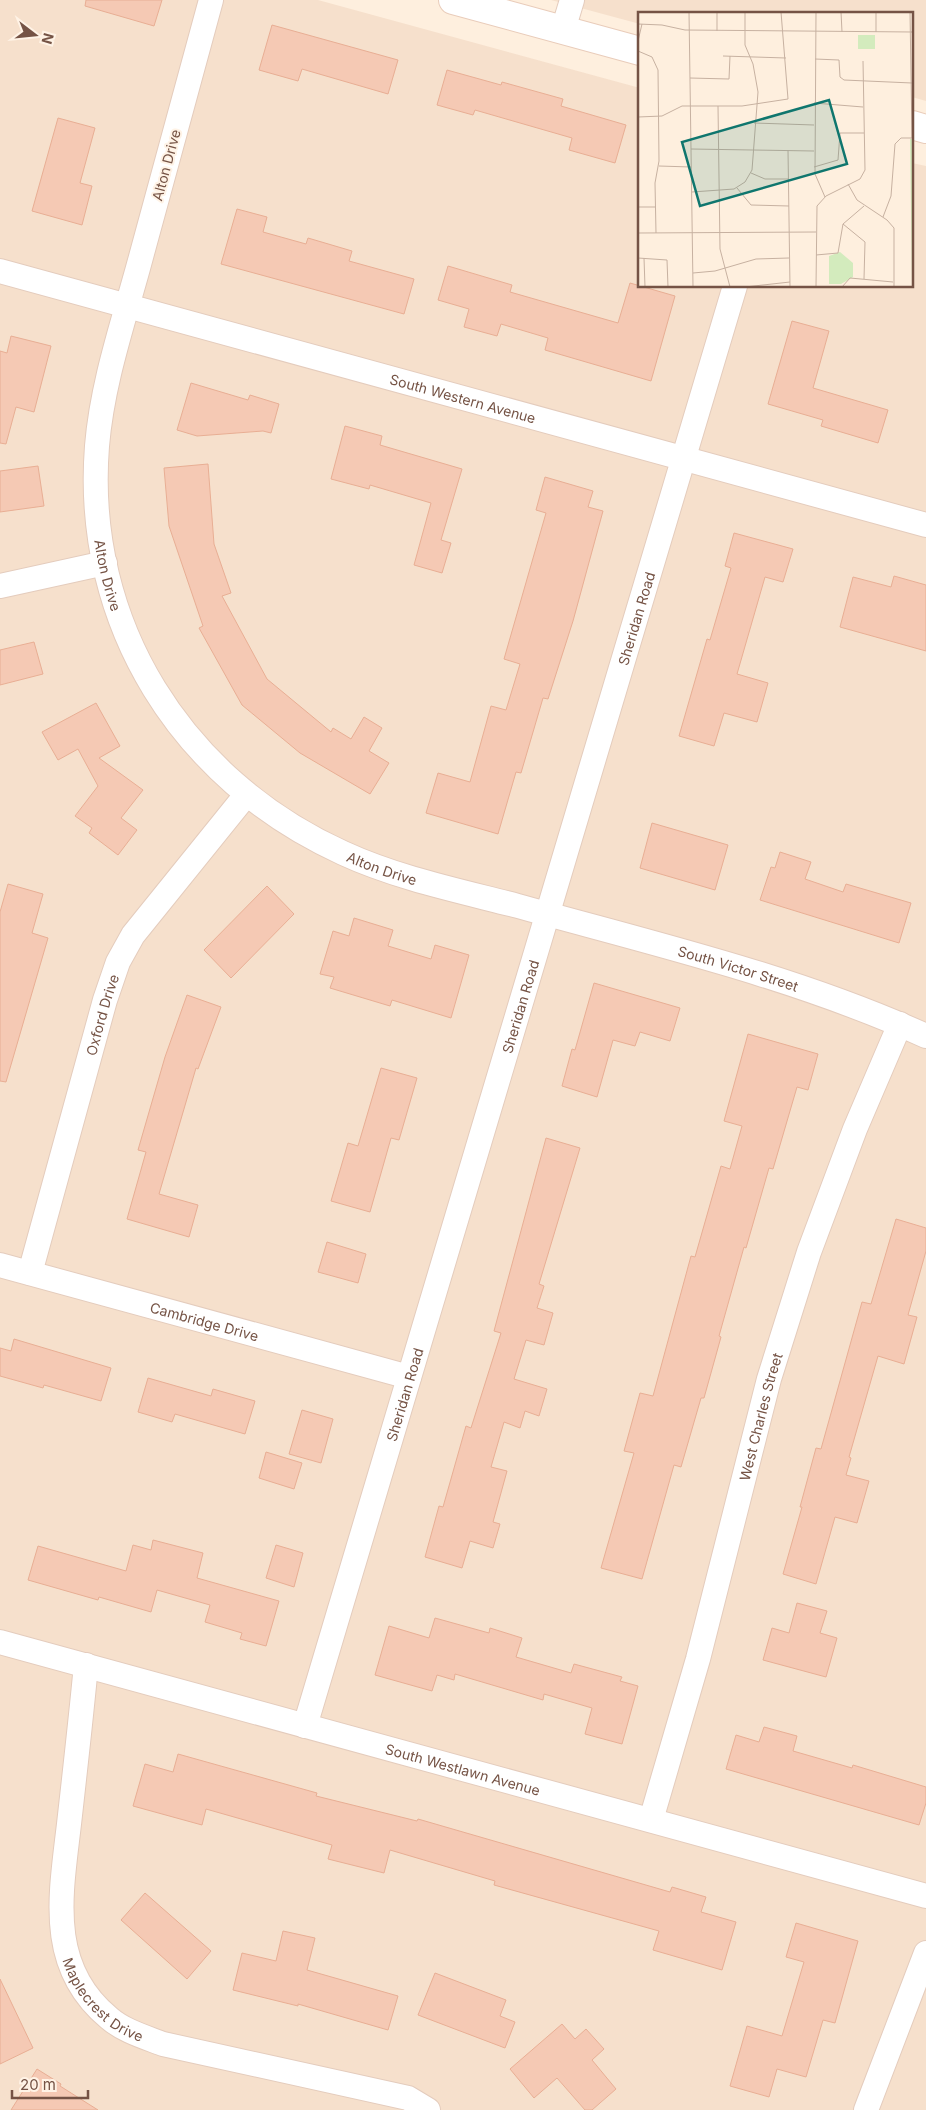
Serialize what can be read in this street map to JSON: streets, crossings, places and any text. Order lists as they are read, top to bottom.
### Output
{
  "streets": {
    "street": [
      "Alton Drive",
      "South Western Avenue",
      "Sheridan Road",
      "South Victor Street",
      "Oxford Drive",
      "Cambridge Drive",
      "West Charles Street",
      "South Westlawn Avenue",
      "Maplecrest Drive"
    ]
  },
  "crossings": [
    ["Alton Drive", "South Western Avenue"],
    ["Alton Drive", "Sheridan Road"],
    ["Alton Drive", "South Victor Street"],
    ["Alton Drive", "Oxford Drive"],
    ["South Western Avenue", "Sheridan Road"],
    ["Sheridan Road", "South Victor Street"],
    ["Sheridan Road", "Cambridge Drive"],
    ["Sheridan Road", "South Westlawn Avenue"],
    ["South Victor Street", "West Charles Street"],
    ["Oxford Drive", "Cambridge Drive"],
    ["West Charles Street", "South Westlawn Avenue"],
    ["South Westlawn Avenue", "Maplecrest Drive"]
  ],
  "scale_bar": "20 m",
  "north": "right"
}
